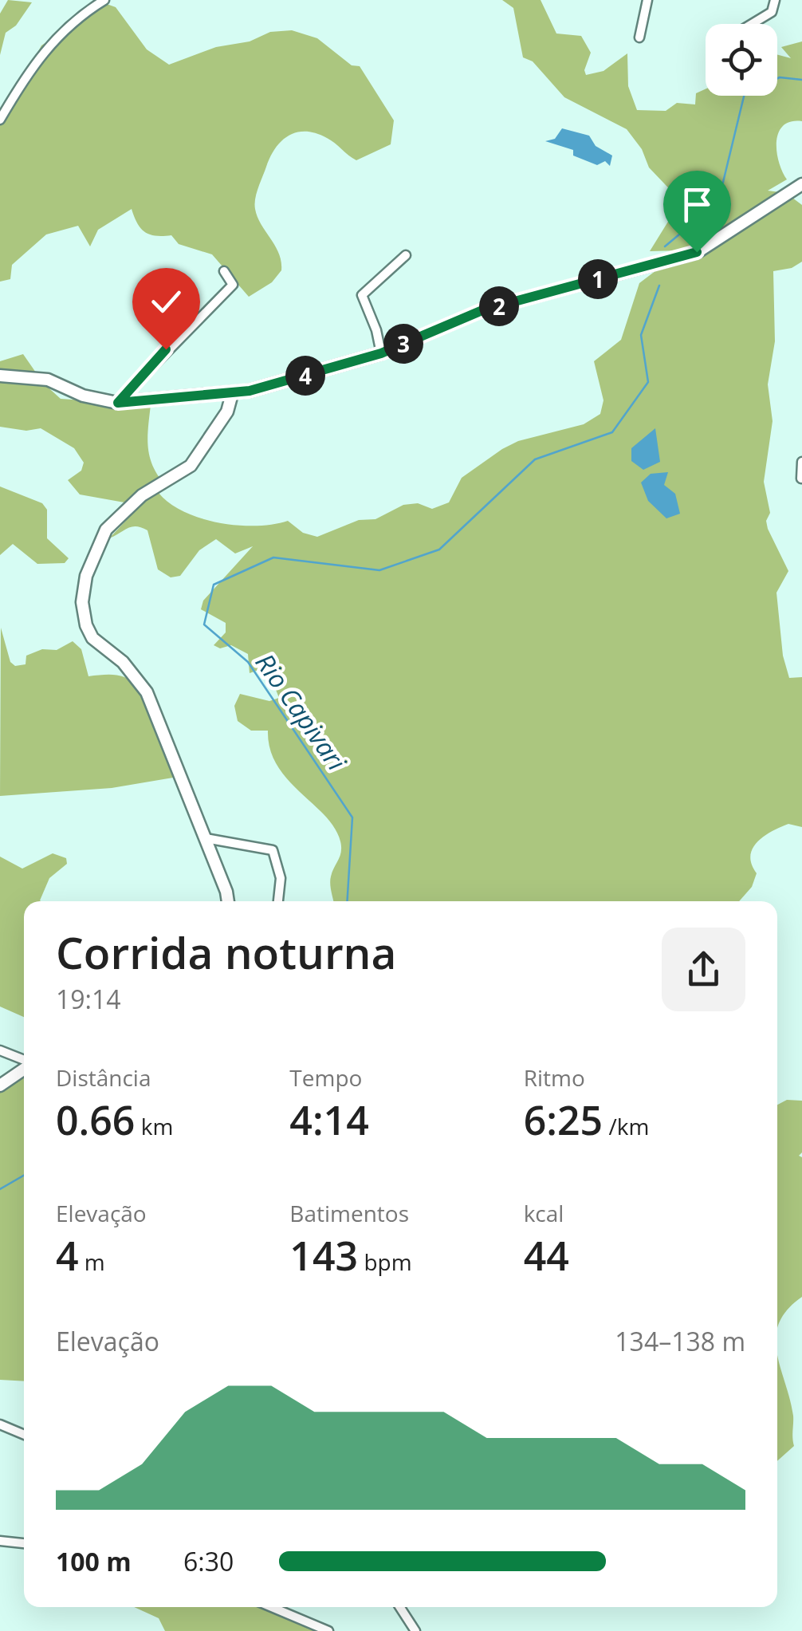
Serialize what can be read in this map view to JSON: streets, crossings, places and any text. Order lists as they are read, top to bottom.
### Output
{
  "water": ["Rio Capivari"],
  "page": {
    "pins": [
      "1",
      "2",
      "3",
      "4"
    ],
    "heading": ["Corrida noturna", "19:14"],
    "stats": [
      ["Distância", "0.66 km"],
      ["Tempo", "4:14"],
      ["Ritmo", "6:25 /km"],
      ["Elevação", "4 m"],
      ["Batimentos", "143 bpm"],
      ["kcal", "44"]
    ],
    "chart": ["Elevação", "134–138 m"],
    "list": [
      {
        "name": "100 m",
        "note": "6:30"
      }
    ]
  }
}
